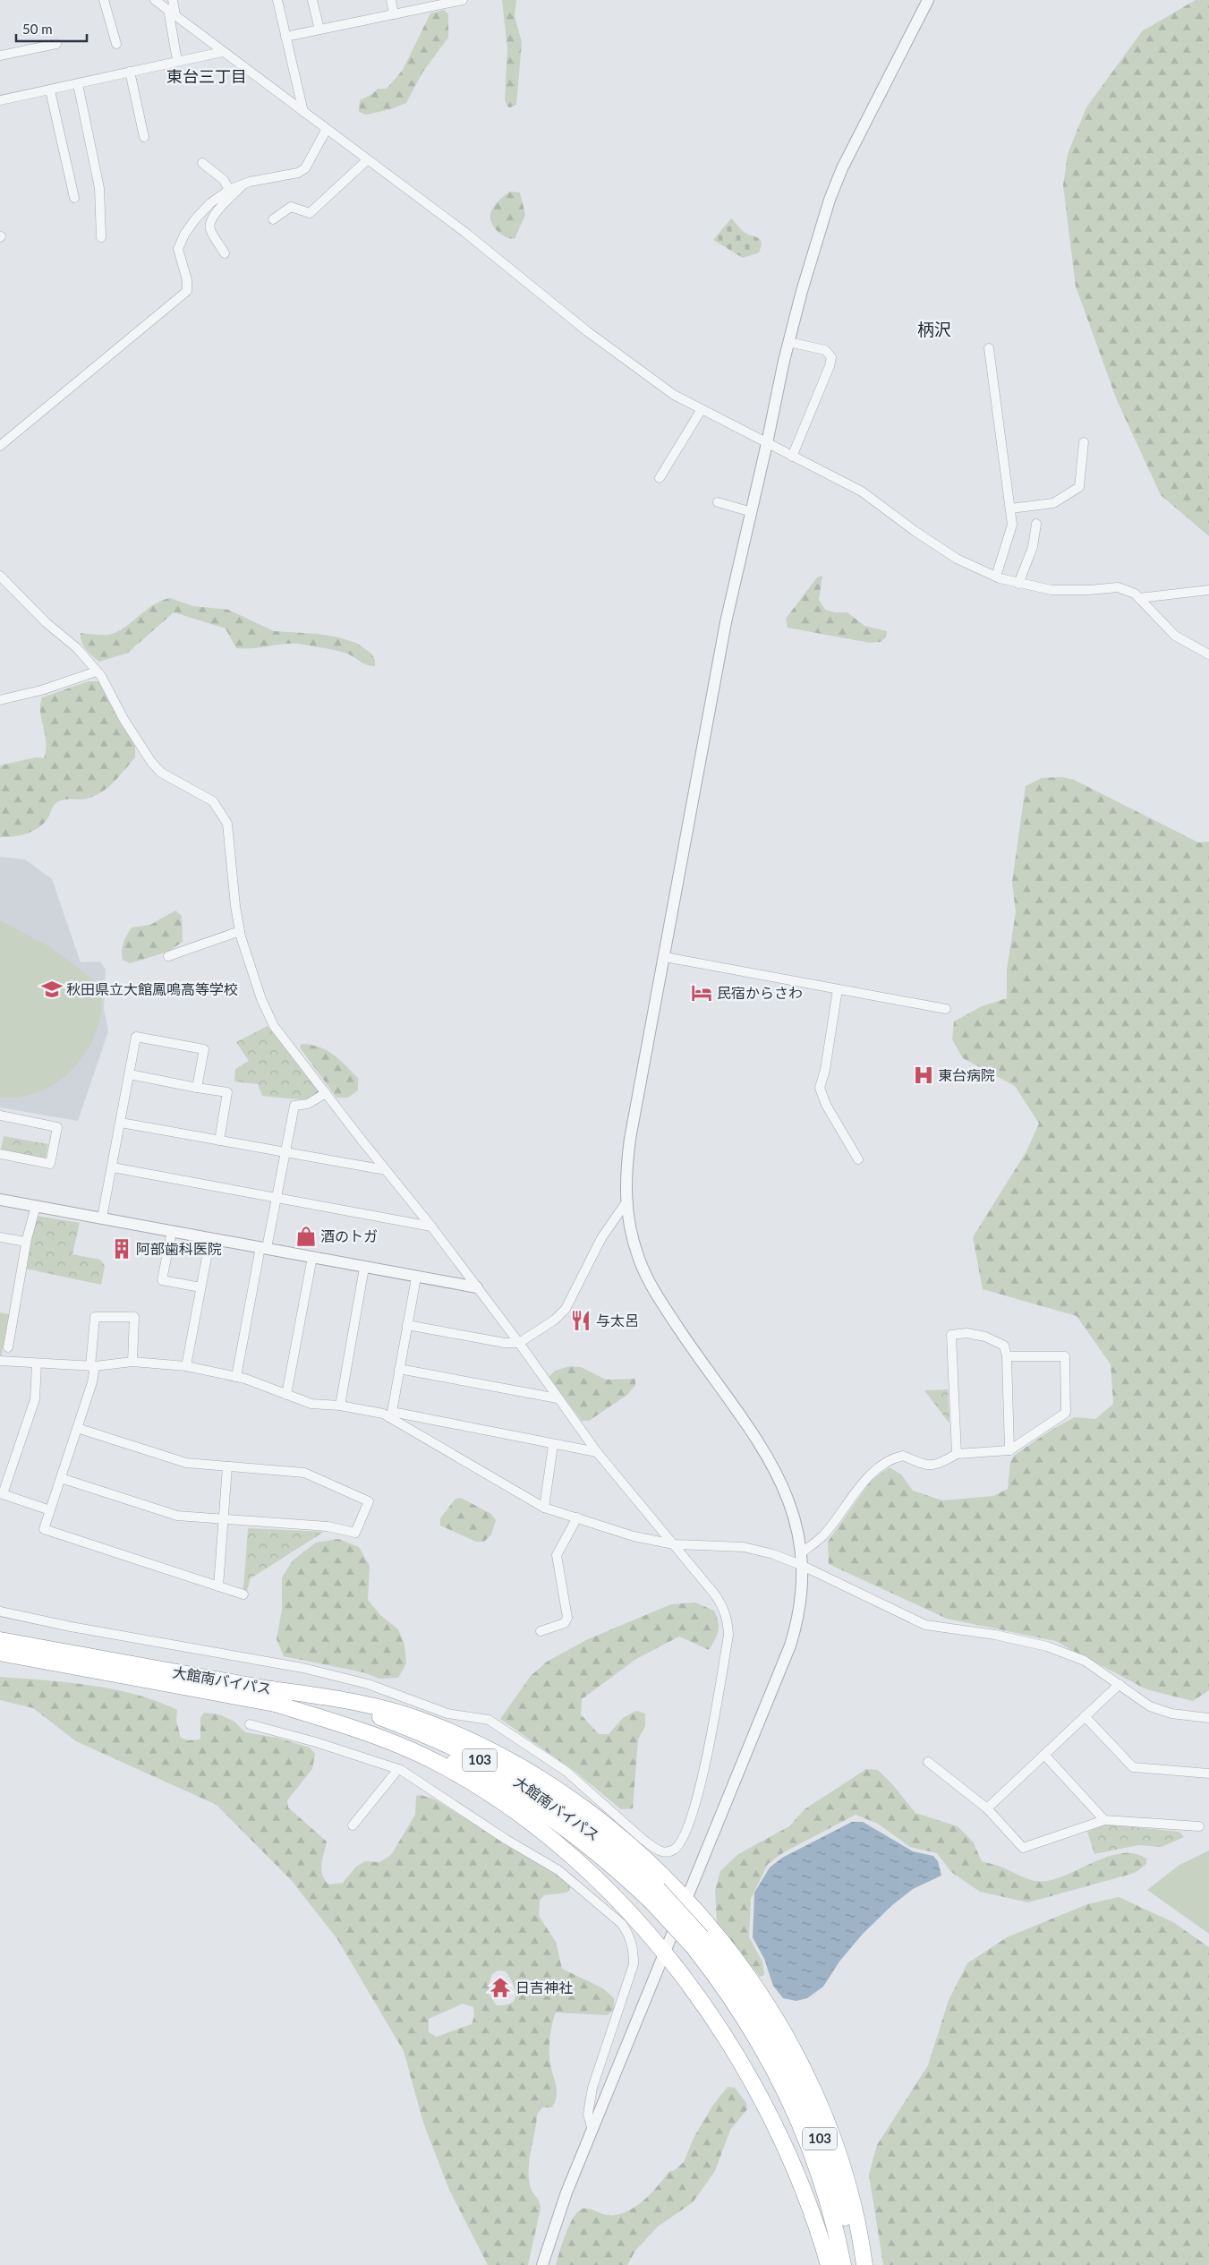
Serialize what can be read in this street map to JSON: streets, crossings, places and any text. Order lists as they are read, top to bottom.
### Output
{
  "streets": {
    "highway": ["大館南バイパス", "103"]
  },
  "districts": ["東台三丁目", "柄沢"],
  "places": {
    "school or university": ["秋田県立大館鳳鳴高等学校"],
    "hotel": ["民宿からさわ"],
    "hospital": ["東台病院"],
    "shop": ["酒のトガ"],
    "building": ["阿部歯科医院"],
    "restaurant": ["与太呂"],
    "temple": ["日吉神社"]
  },
  "scale_bar": "50 m"
}
